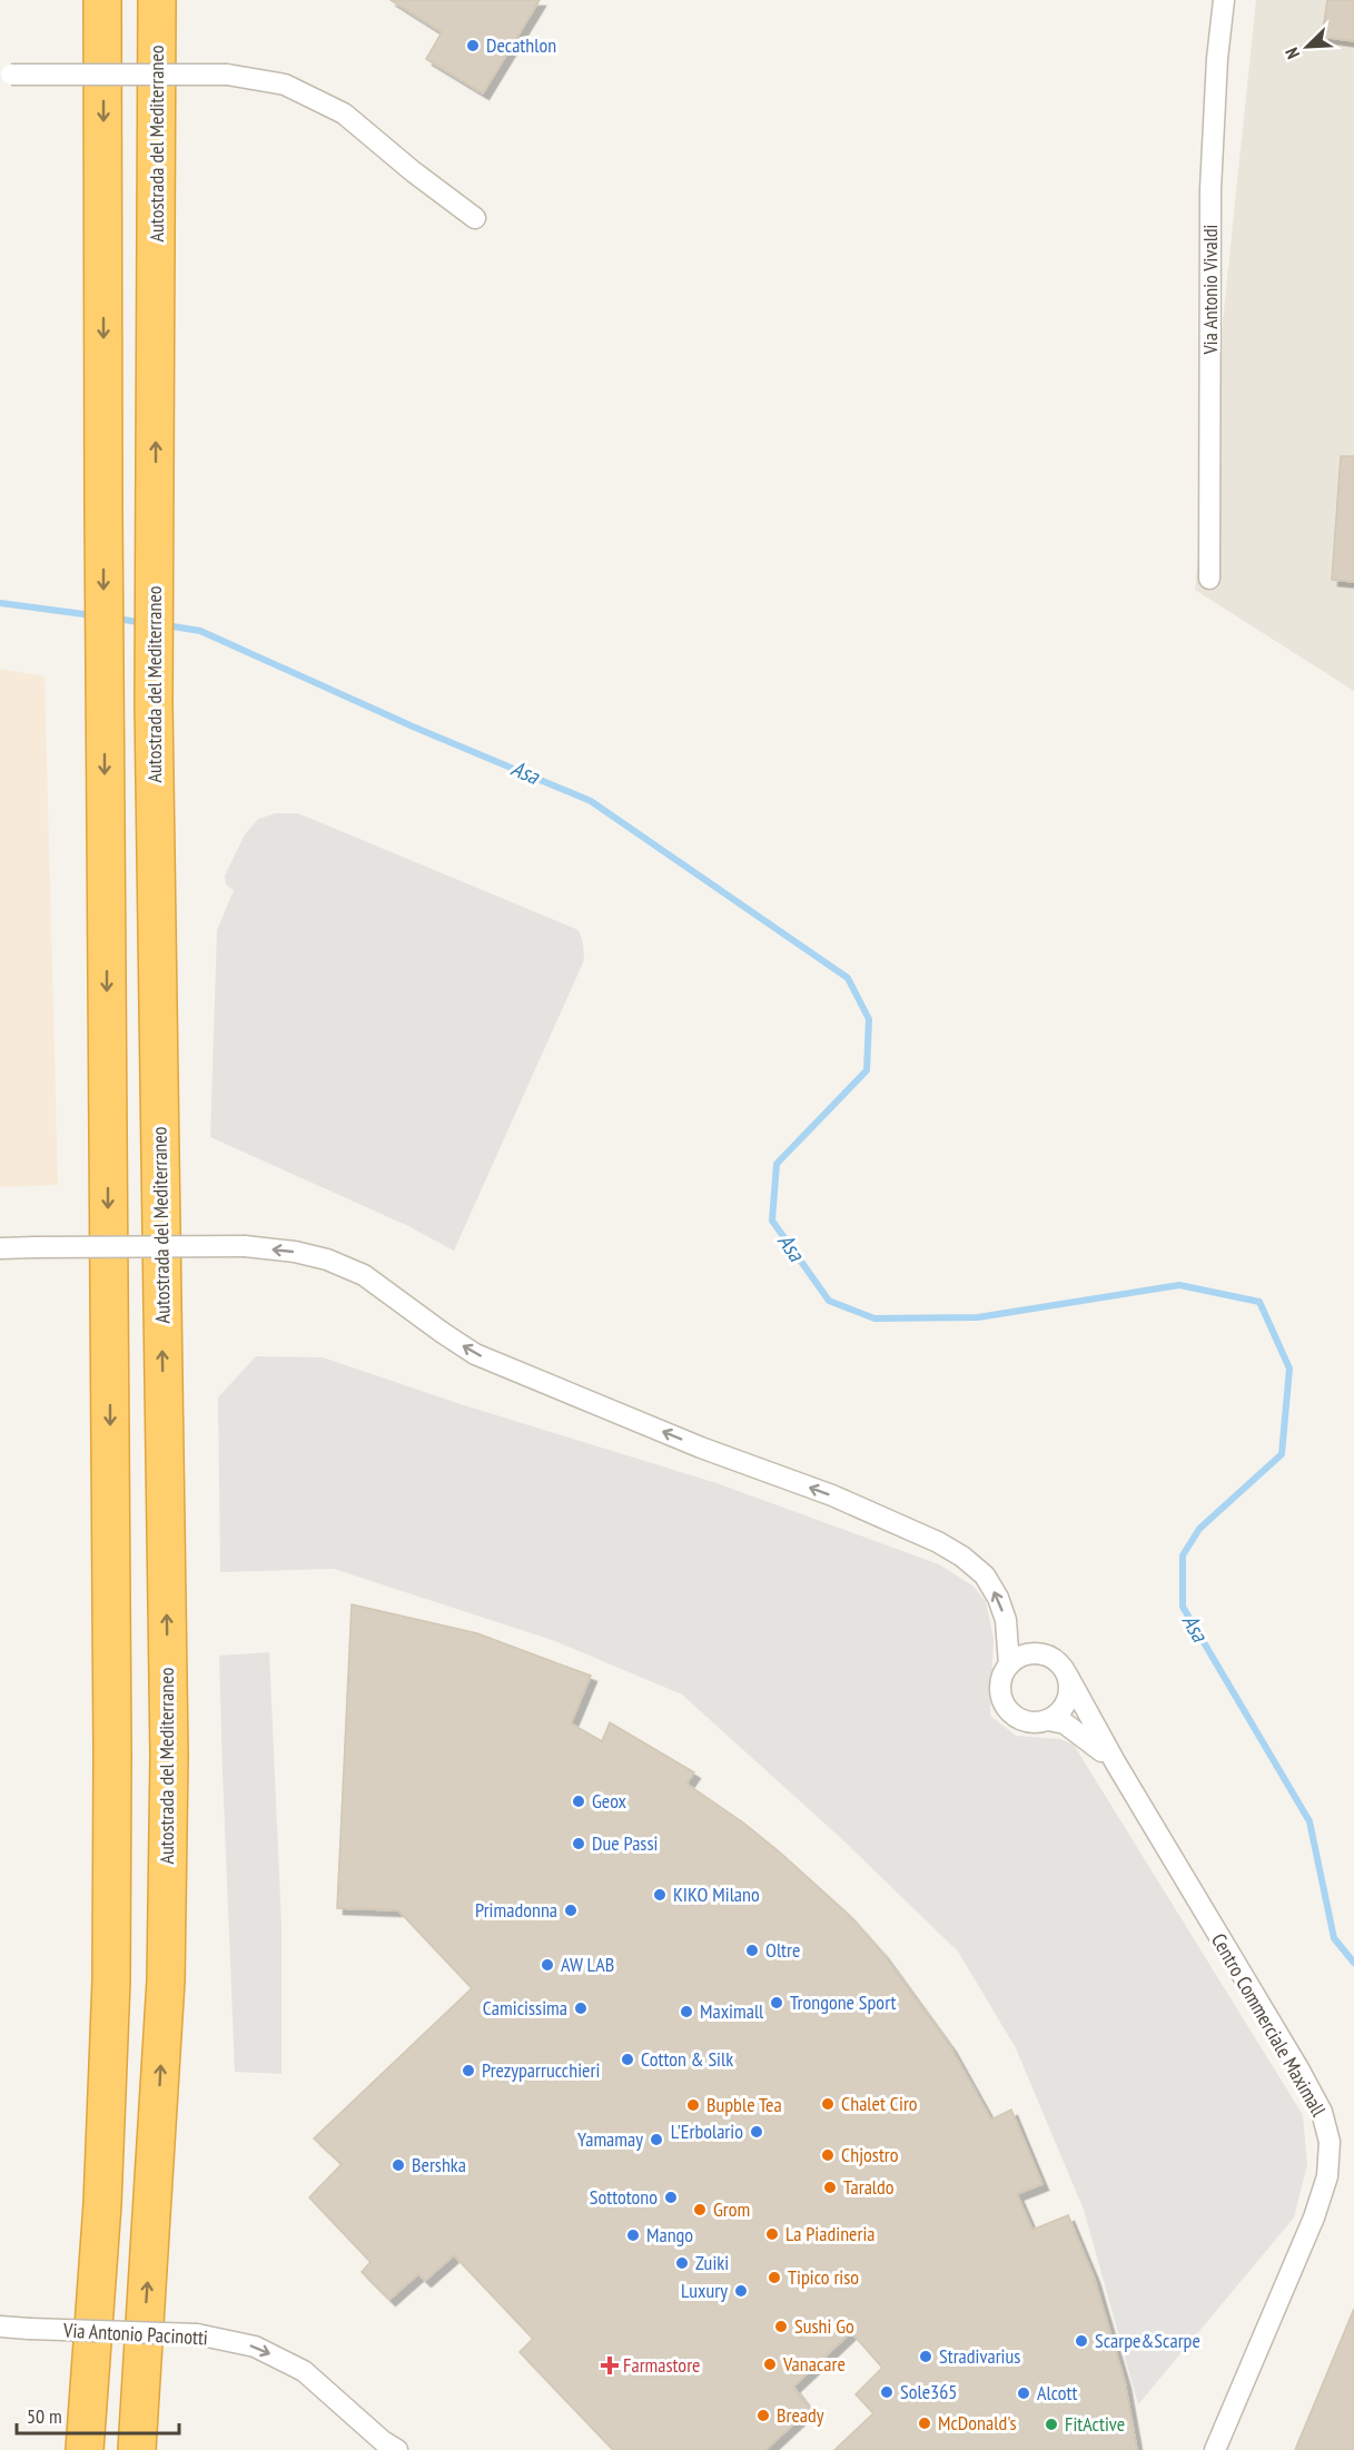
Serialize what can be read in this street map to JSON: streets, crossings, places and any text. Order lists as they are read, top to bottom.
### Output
{
  "streets": {
    "highway": ["Autostrada del Mediterraneo"],
    "street": ["Via Antonio Vivaldi", "Centro Commerciale Maximall", "Via Antonio Pacinotti"]
  },
  "one_way": ["Via Antonio Pacinotti"],
  "water": ["Asa"],
  "places": {
    "other": [
      "Decathlon",
      "Geox",
      "Due Passi",
      "KIKO Milano",
      "Primadonna",
      "Oltre",
      "AW LAB",
      "Trongone Sport",
      "Camicissima",
      "Maximall",
      "Cotton & Silk",
      "Prezyparrucchieri",
      "Chalet Ciro",
      "Bupble Tea",
      "L'Erbolario",
      "Yamamay",
      "Chjostro",
      "Bershka",
      "Taraldo",
      "Sottotono",
      "Grom",
      "La Piadineria",
      "Mango",
      "Zuiki",
      "Tipico riso",
      "Luxury",
      "Sushi Go",
      "Scarpe&Scarpe",
      "Stradivarius",
      "Vanacare",
      "Sole365",
      "Alcott",
      "Bready",
      "McDonald's",
      "FitActive"
    ],
    "health": ["Farmastore"]
  },
  "scale_bar": "50 m",
  "north": "bottom left"
}
